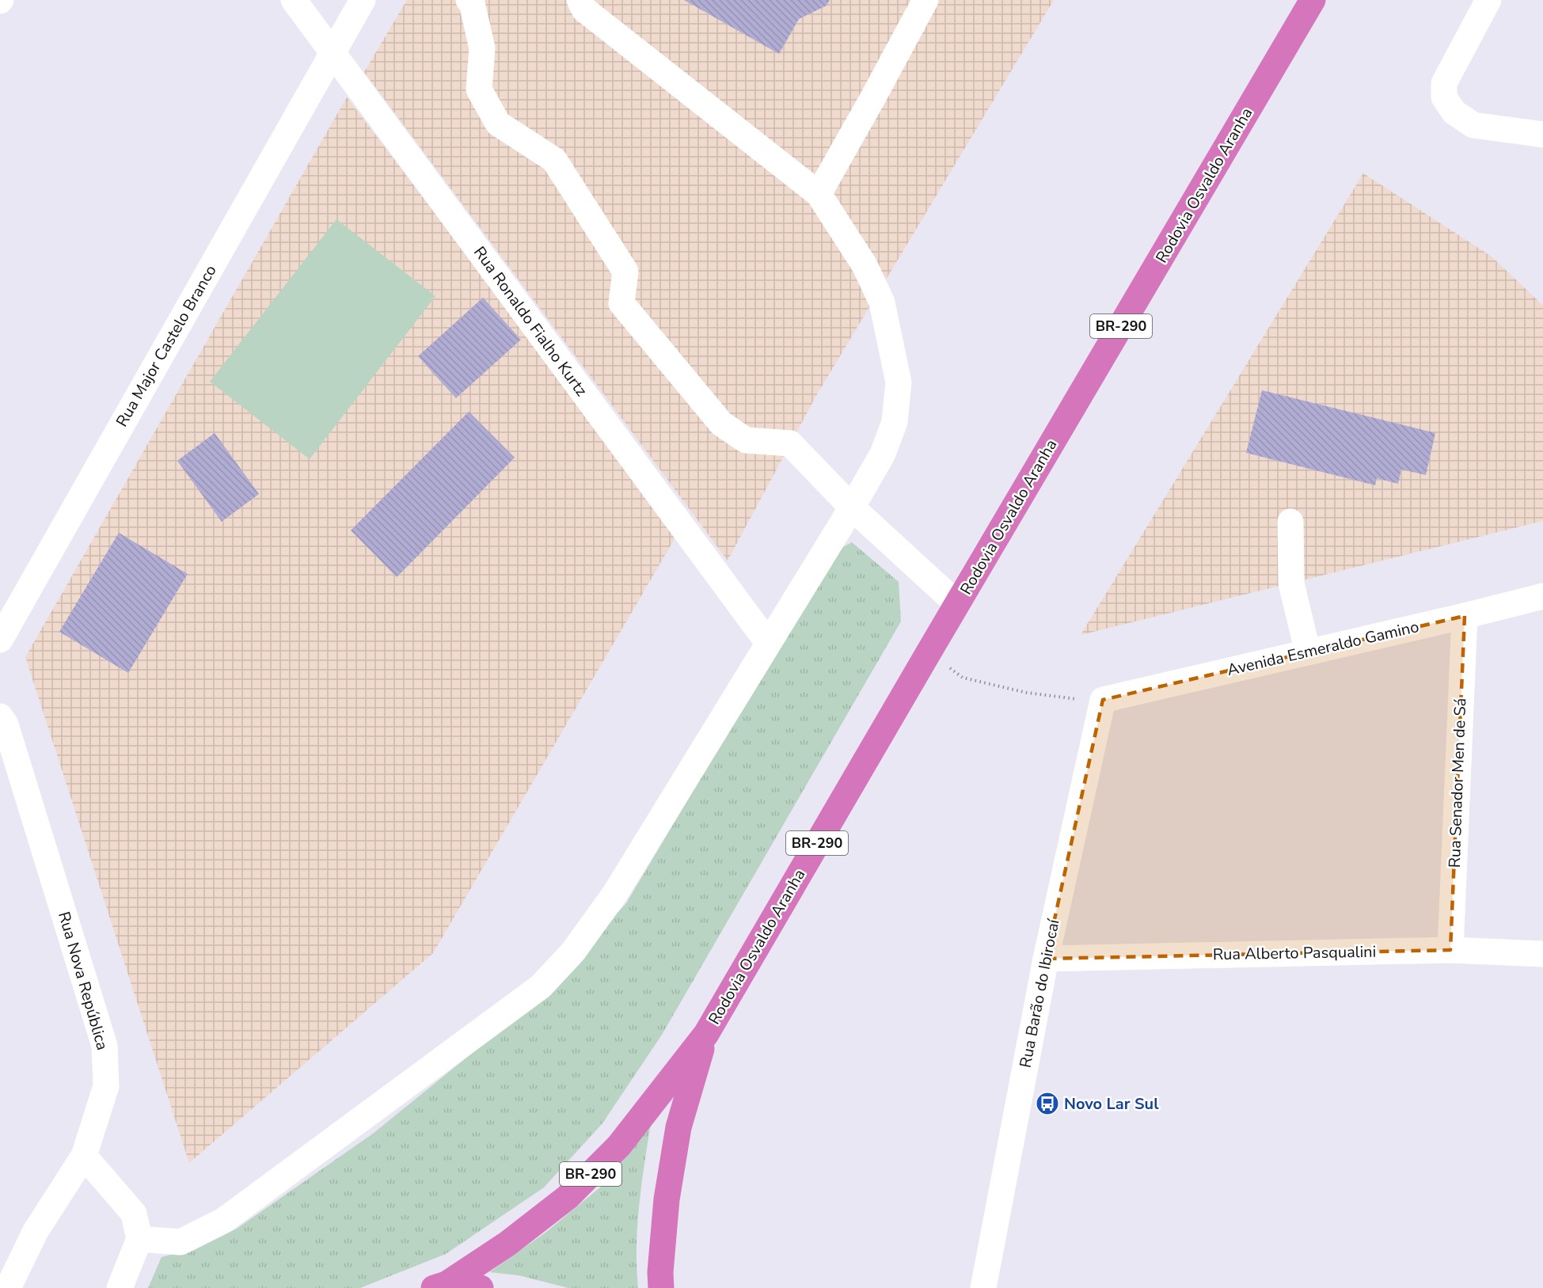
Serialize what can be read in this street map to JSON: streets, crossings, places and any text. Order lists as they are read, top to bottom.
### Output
{
  "streets": {
    "highway": ["Rodovia Osvaldo Aranha", "BR-290"],
    "street": [
      "Rua Ronaldo Fialho Kurtz",
      "Rua Major Castelo Branco",
      "Avenida Esmeraldo Gamino",
      "Rua Senador Men de Sá",
      "Rua Alberto Pasqualini",
      "Rua Nova República",
      "Rua Barão do Ibirocaí"
    ]
  },
  "crossings": [
    ["Rodovia Osvaldo Aranha", "BR-290"],
    ["Rua Ronaldo Fialho Kurtz", "Rua Major Castelo Branco"],
    ["Avenida Esmeraldo Gamino", "Rua Senador Men de Sá"],
    ["Avenida Esmeraldo Gamino", "Rua Barão do Ibirocaí"],
    ["Rua Senador Men de Sá", "Rua Alberto Pasqualini"],
    ["Rua Alberto Pasqualini", "Rua Barão do Ibirocaí"]
  ],
  "places": {
    "bus stop": ["Novo Lar Sul"]
  }
}
